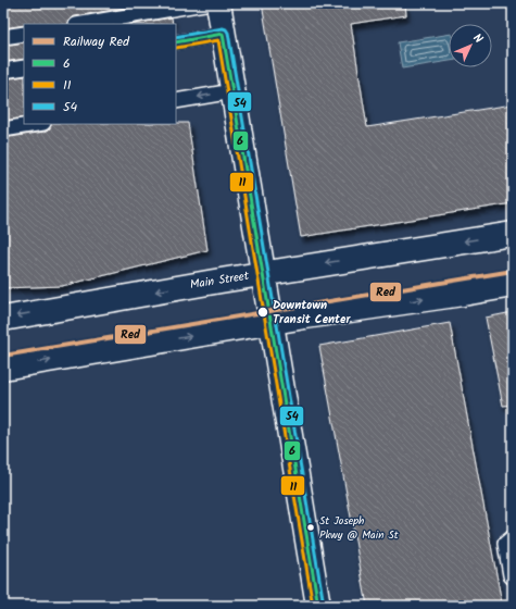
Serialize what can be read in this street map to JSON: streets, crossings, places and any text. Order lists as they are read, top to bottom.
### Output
{
  "streets": {
    "main road": ["Main Street"]
  },
  "places": ["Downtown Transit Center", "St Joseph Pkwy @ Main St"],
  "lines": [
    "transit line 54",
    "transit line 6",
    "transit line 11",
    "rail line Red"
  ],
  "legend": [
    "Railway Red",
    "6",
    "11",
    "54"
  ],
  "north": "top right"
}
